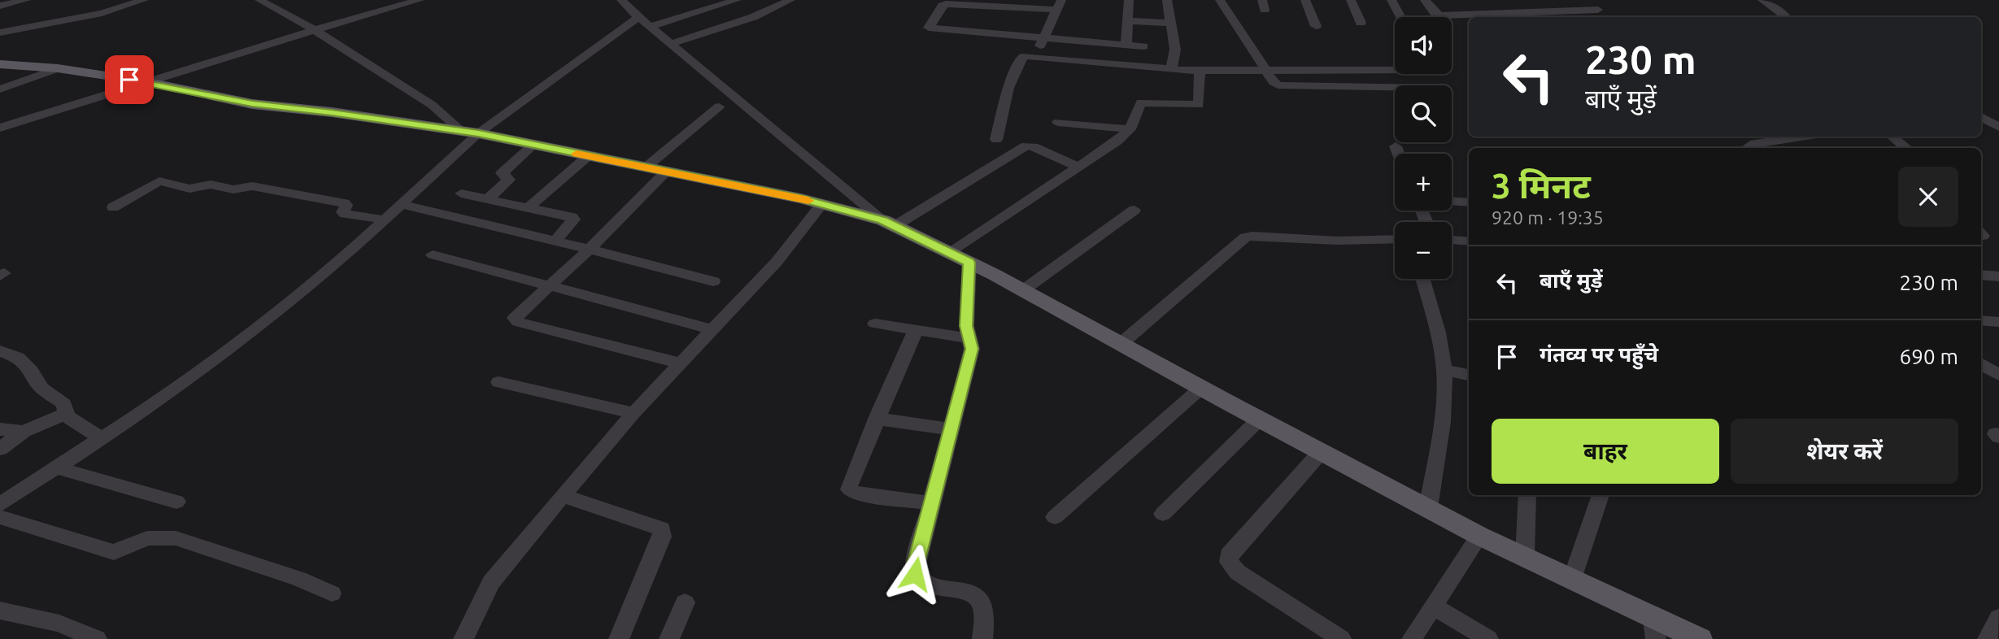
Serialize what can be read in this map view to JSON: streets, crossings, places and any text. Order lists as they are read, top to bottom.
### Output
{
  "page": {
    "map_buttons": ["+", "−"],
    "turn": ["230 m", "बाएँ मुड़ें"],
    "heading": ["3 मिनट", "920 m · 19:35"],
    "list": [
      {
        "name": "बाएँ मुड़ें",
        "value": "230 m"
      },
      {
        "name": "गंतव्य पर पहुँचे",
        "value": "690 m"
      }
    ],
    "buttons": ["बाहर", "शेयर करें"]
  }
}
